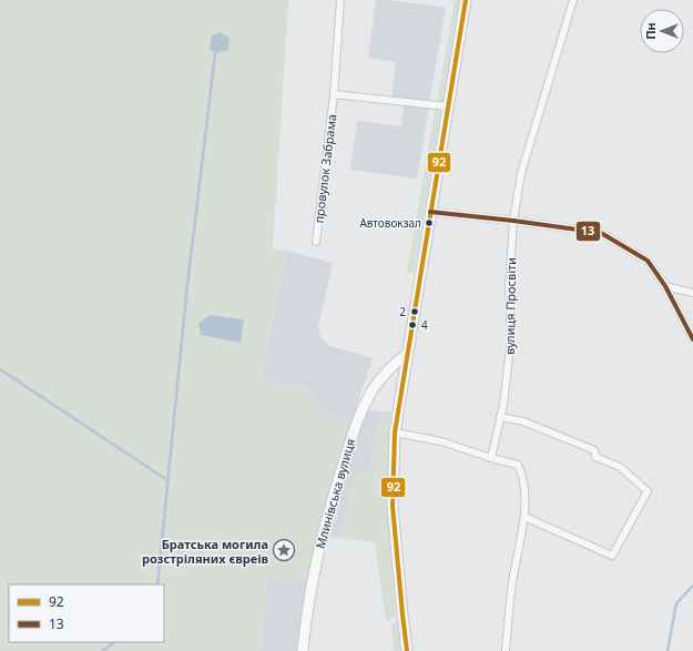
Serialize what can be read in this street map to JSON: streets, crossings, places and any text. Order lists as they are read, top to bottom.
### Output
{
  "streets": {
    "main road": ["Млинівська вулиця"],
    "street": ["провулок Забрама", "вулиця Просвіти"]
  },
  "places": {
    "other": ["Автовокзал", "2", "4"],
    "place": ["Братська могила розстріляних євреїв"]
  },
  "lines": ["transit line 92", "transit line 13"],
  "legend": ["92", "13"],
  "north": "left"
}
